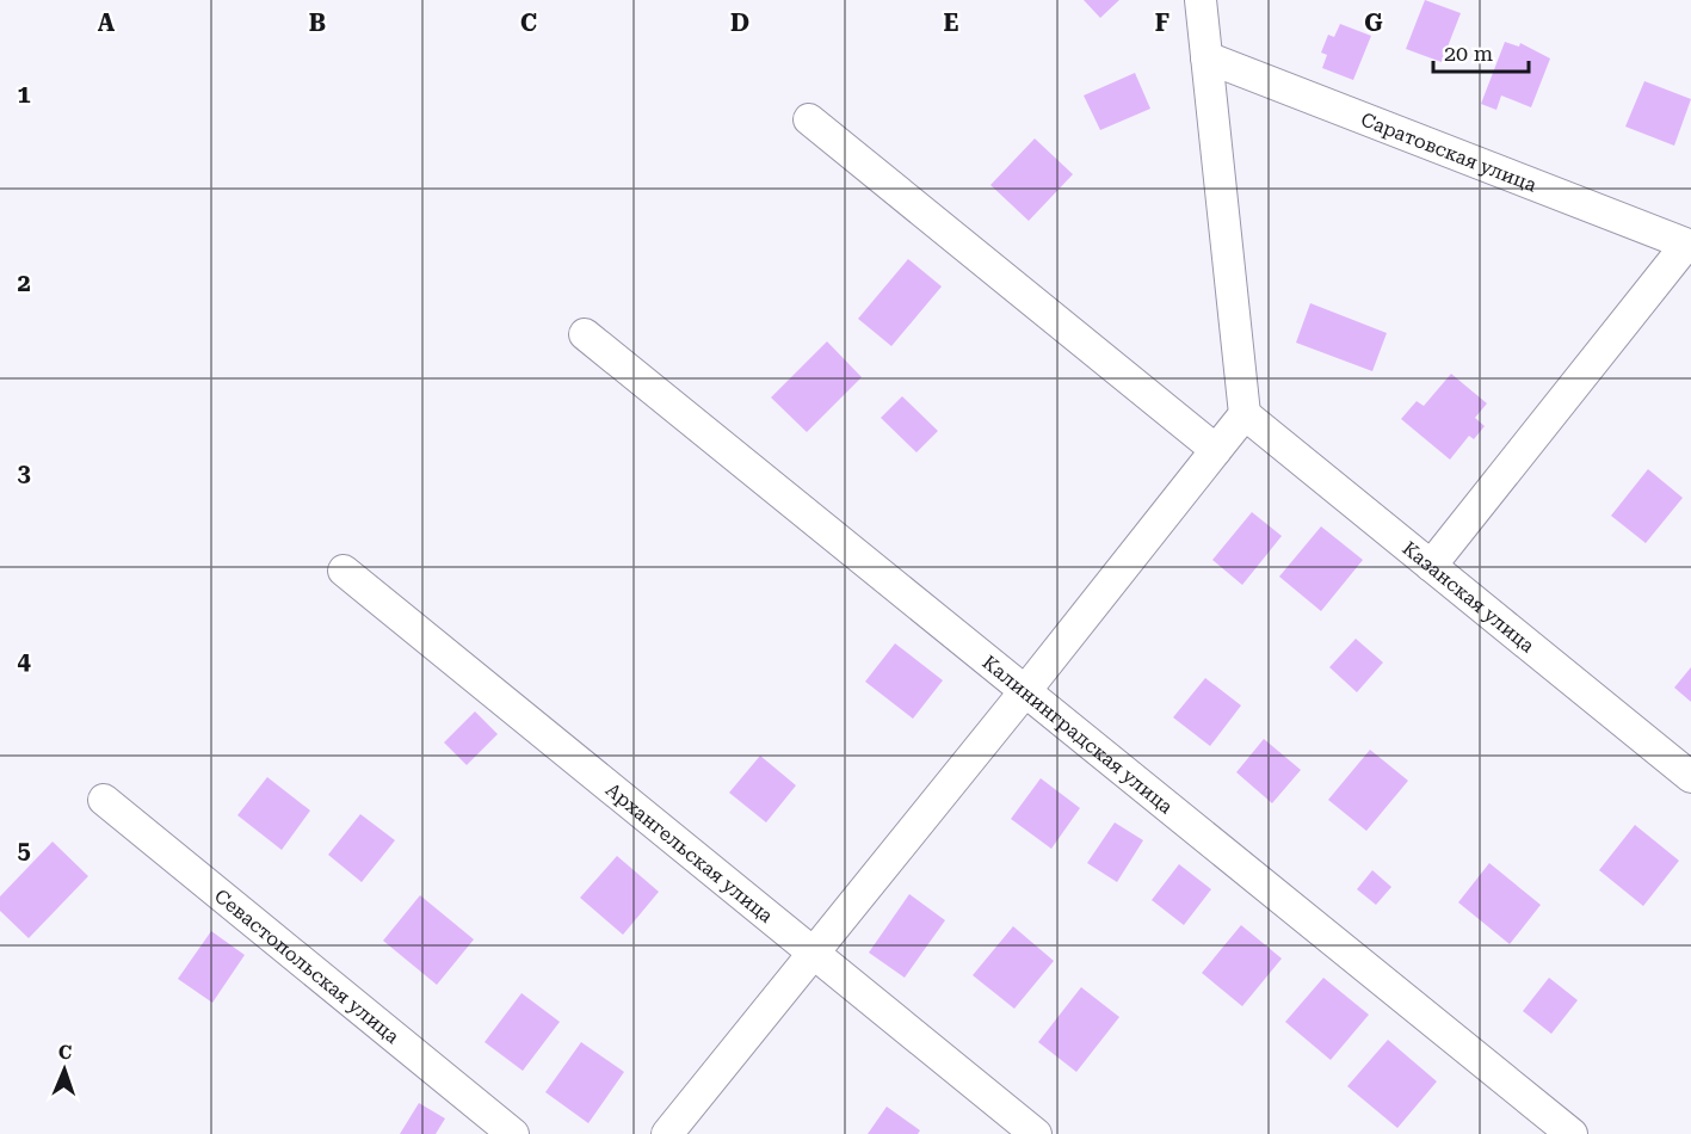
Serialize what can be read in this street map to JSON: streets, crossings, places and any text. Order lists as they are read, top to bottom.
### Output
{
  "streets": {
    "street": [
      "Саратовская улица",
      "Казанская улица",
      "Калининградская улица",
      "Архангельская улица",
      "Севастопольская улица"
    ]
  },
  "scale_bar": "20 m",
  "north": "top",
  "grid": {
    "columns": [
      "A",
      "B",
      "C",
      "D",
      "E",
      "F",
      "G"
    ],
    "rows": [
      "1",
      "2",
      "3",
      "4",
      "5"
    ]
  }
}
